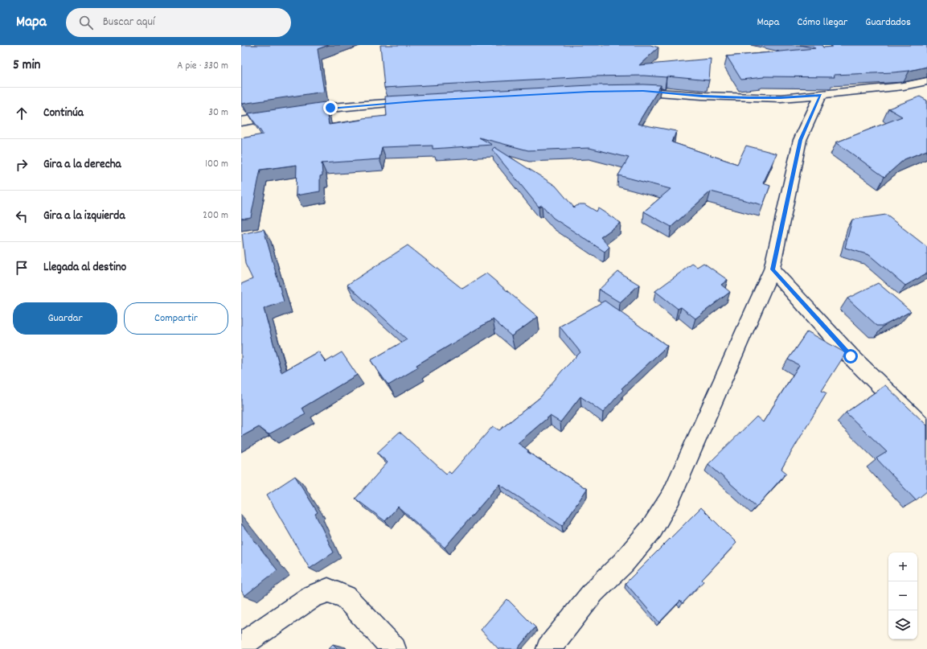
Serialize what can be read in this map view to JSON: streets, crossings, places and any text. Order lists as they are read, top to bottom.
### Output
{
  "page": {
    "header": "Mapa",
    "search": "Buscar aquí",
    "nav": ["Mapa", "Cómo llegar", "Guardados"],
    "heading": ["5 min", "A pie · 330 m"],
    "list": [
      ["Continúa", "30 m"],
      ["Gira a la derecha", "100 m"],
      ["Gira a la izquierda", "200 m"],
      "Llegada al destino"
    ],
    "buttons": ["Guardar", "Compartir"],
    "map_buttons": ["+", "−"]
  }
}
